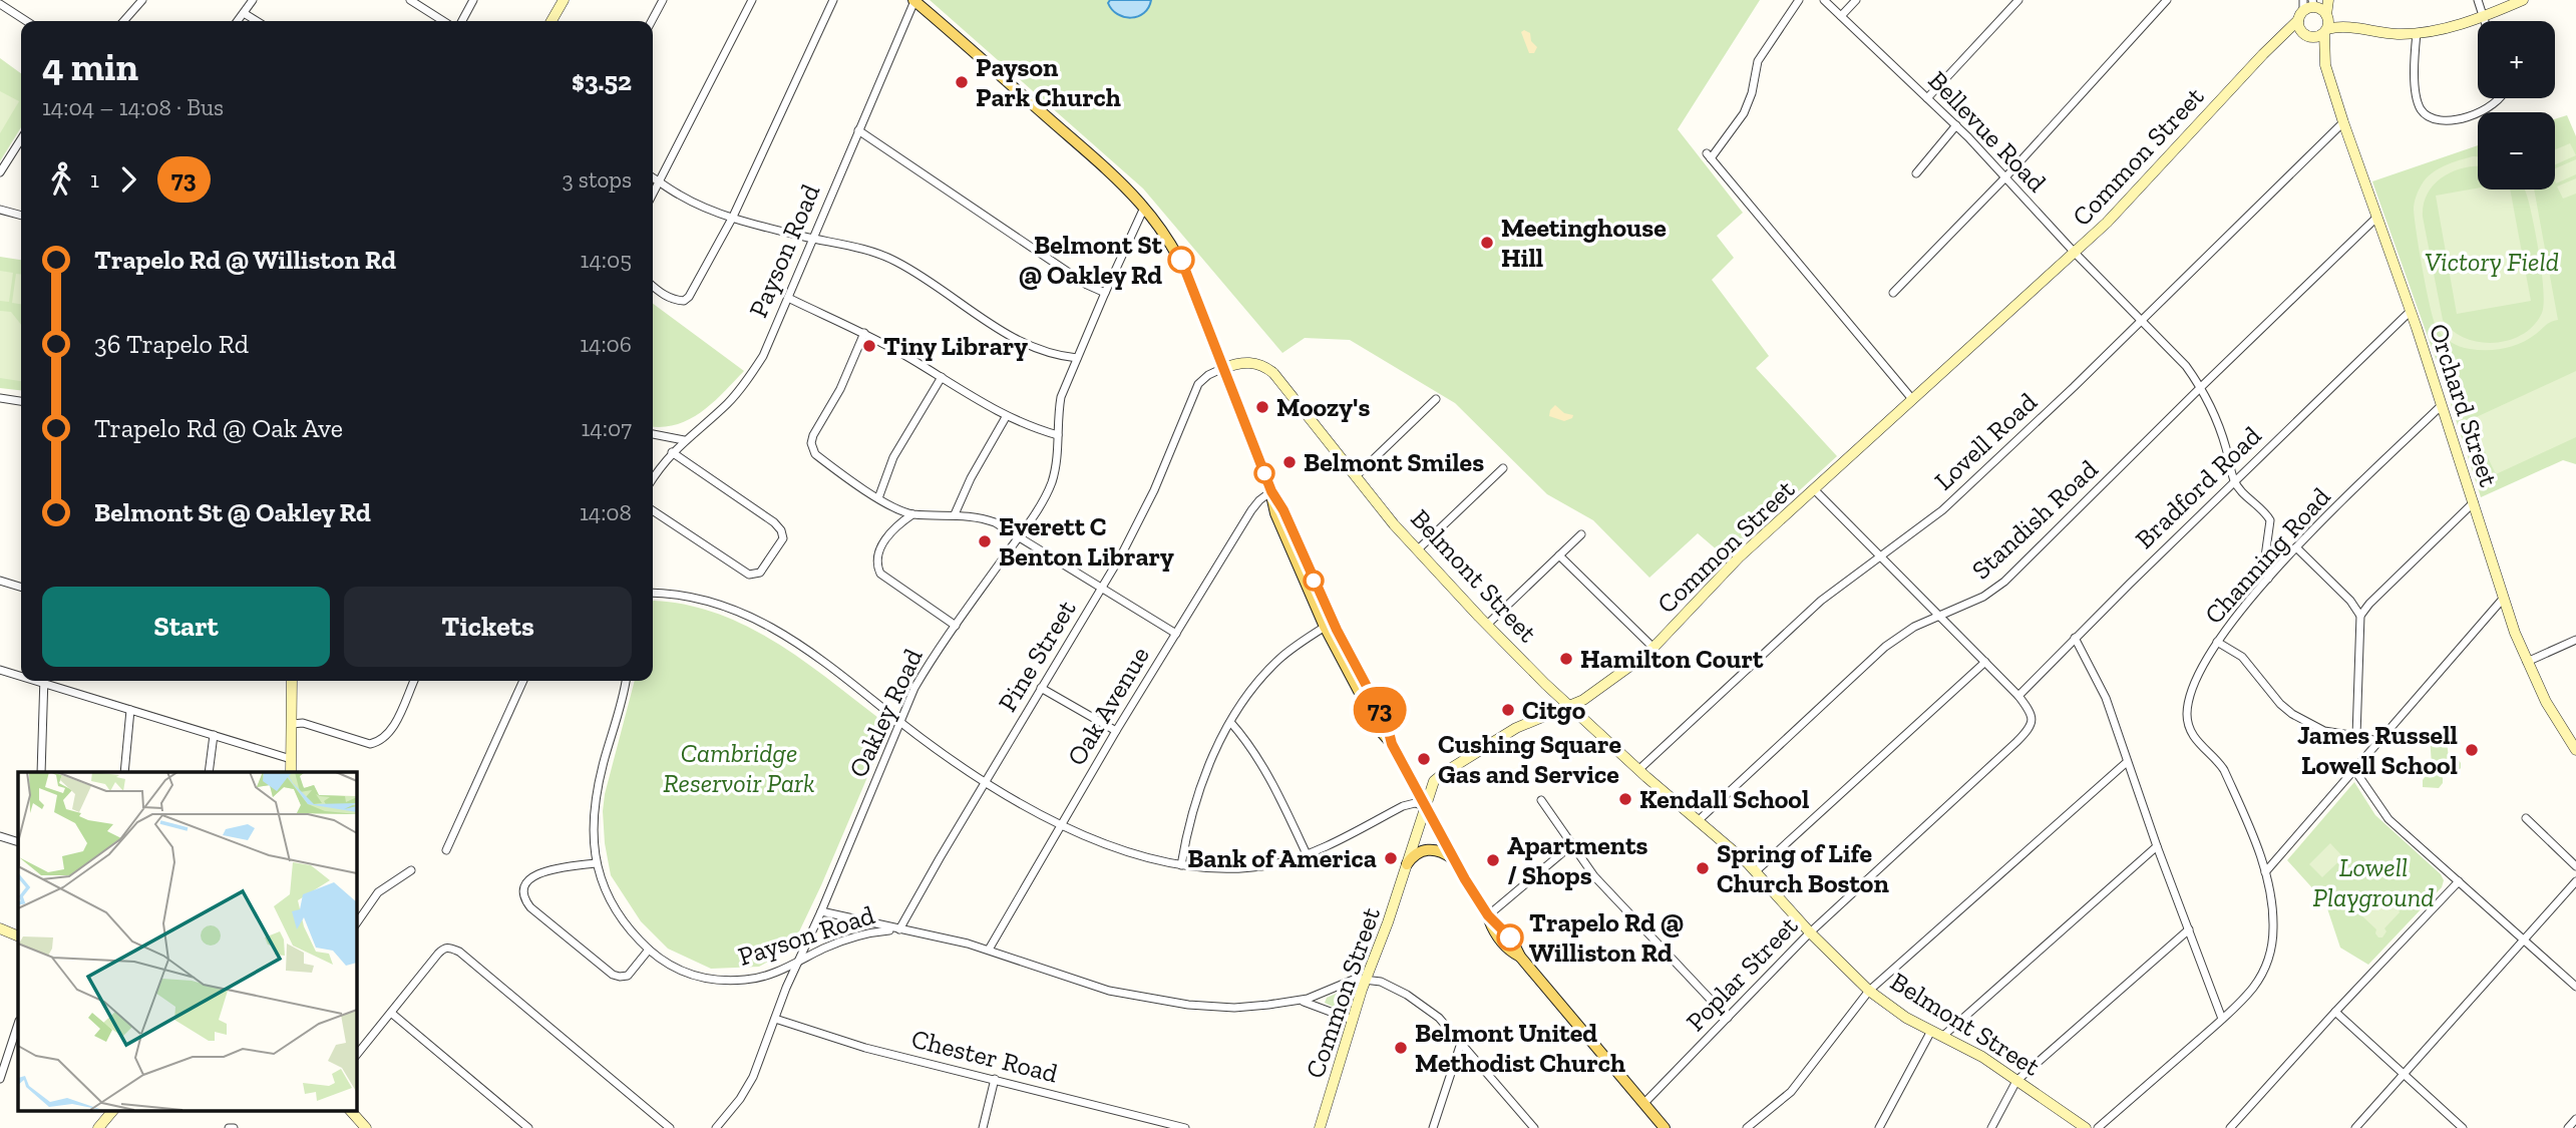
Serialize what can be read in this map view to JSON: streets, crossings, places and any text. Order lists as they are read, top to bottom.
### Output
{
  "streets": {
    "main road": ["Common Street", "Orchard Street", "Belmont Street"],
    "street": [
      "Bellevue Road",
      "Payson Road",
      "Lovell Road",
      "Bradford Road",
      "Standish Road",
      "Channing Road",
      "Pine Street",
      "Oak Avenue",
      "Oakley Road",
      "Poplar Street",
      "Chester Road"
    ]
  },
  "crossings": [
    ["Bellevue Road", "Common Street"],
    ["Bellevue Road", "Lovell Road"],
    ["Bellevue Road", "Bradford Road"],
    ["Bellevue Road", "Standish Road"],
    ["Bellevue Road", "Channing Road"],
    ["Common Street", "Payson Road"],
    ["Common Street", "Orchard Street"],
    ["Common Street", "Belmont Street"],
    ["Payson Road", "Pine Street"],
    ["Payson Road", "Oak Avenue"],
    ["Payson Road", "Oakley Road"],
    ["Orchard Street", "Lovell Road"],
    ["Orchard Street", "Bradford Road"],
    ["Orchard Street", "Standish Road"],
    ["Orchard Street", "Channing Road"],
    ["Lovell Road", "Belmont Street"],
    ["Bradford Road", "Poplar Street"],
    ["Standish Road", "Belmont Street"],
    ["Belmont Street", "Pine Street"],
    ["Belmont Street", "Poplar Street"],
    ["Oakley Road", "Chester Road"]
  ],
  "parks": ["Victory Field", "Cambridge Reservoir Park", "Lowell Playground"],
  "places": [
    "Payson Park Church",
    "Meetinghouse Hill",
    "Belmont St @ Oakley Rd",
    "Tiny Library",
    "Moozy's",
    "Belmont Smiles",
    "Everett C Benton Library",
    "Hamilton Court",
    "Citgo",
    "James Russell Lowell School",
    "Cushing Square Gas and Service",
    "Kendall School",
    "Bank of America",
    "Apartments / Shops",
    "Spring of Life Church Boston",
    "Trapelo Rd @ Williston Rd",
    "Belmont United Methodist Church"
  ],
  "lines": ["bus line 73"],
  "page": {
    "on_map": "73",
    "map_buttons": ["+", "−"],
    "heading": ["4 min", "14:04 – 14:08 · Bus", "$3.52"],
    "legs": ["1", "73", "3 stops"],
    "list": [
      {
        "name": "Trapelo Rd @ Williston Rd",
        "value": "14:05"
      },
      {
        "name": "36 Trapelo Rd",
        "value": "14:06"
      },
      {
        "name": "Trapelo Rd @ Oak Ave",
        "value": "14:07"
      },
      {
        "name": "Belmont St @ Oakley Rd",
        "value": "14:08"
      }
    ],
    "buttons": ["Start", "Tickets"]
  }
}
